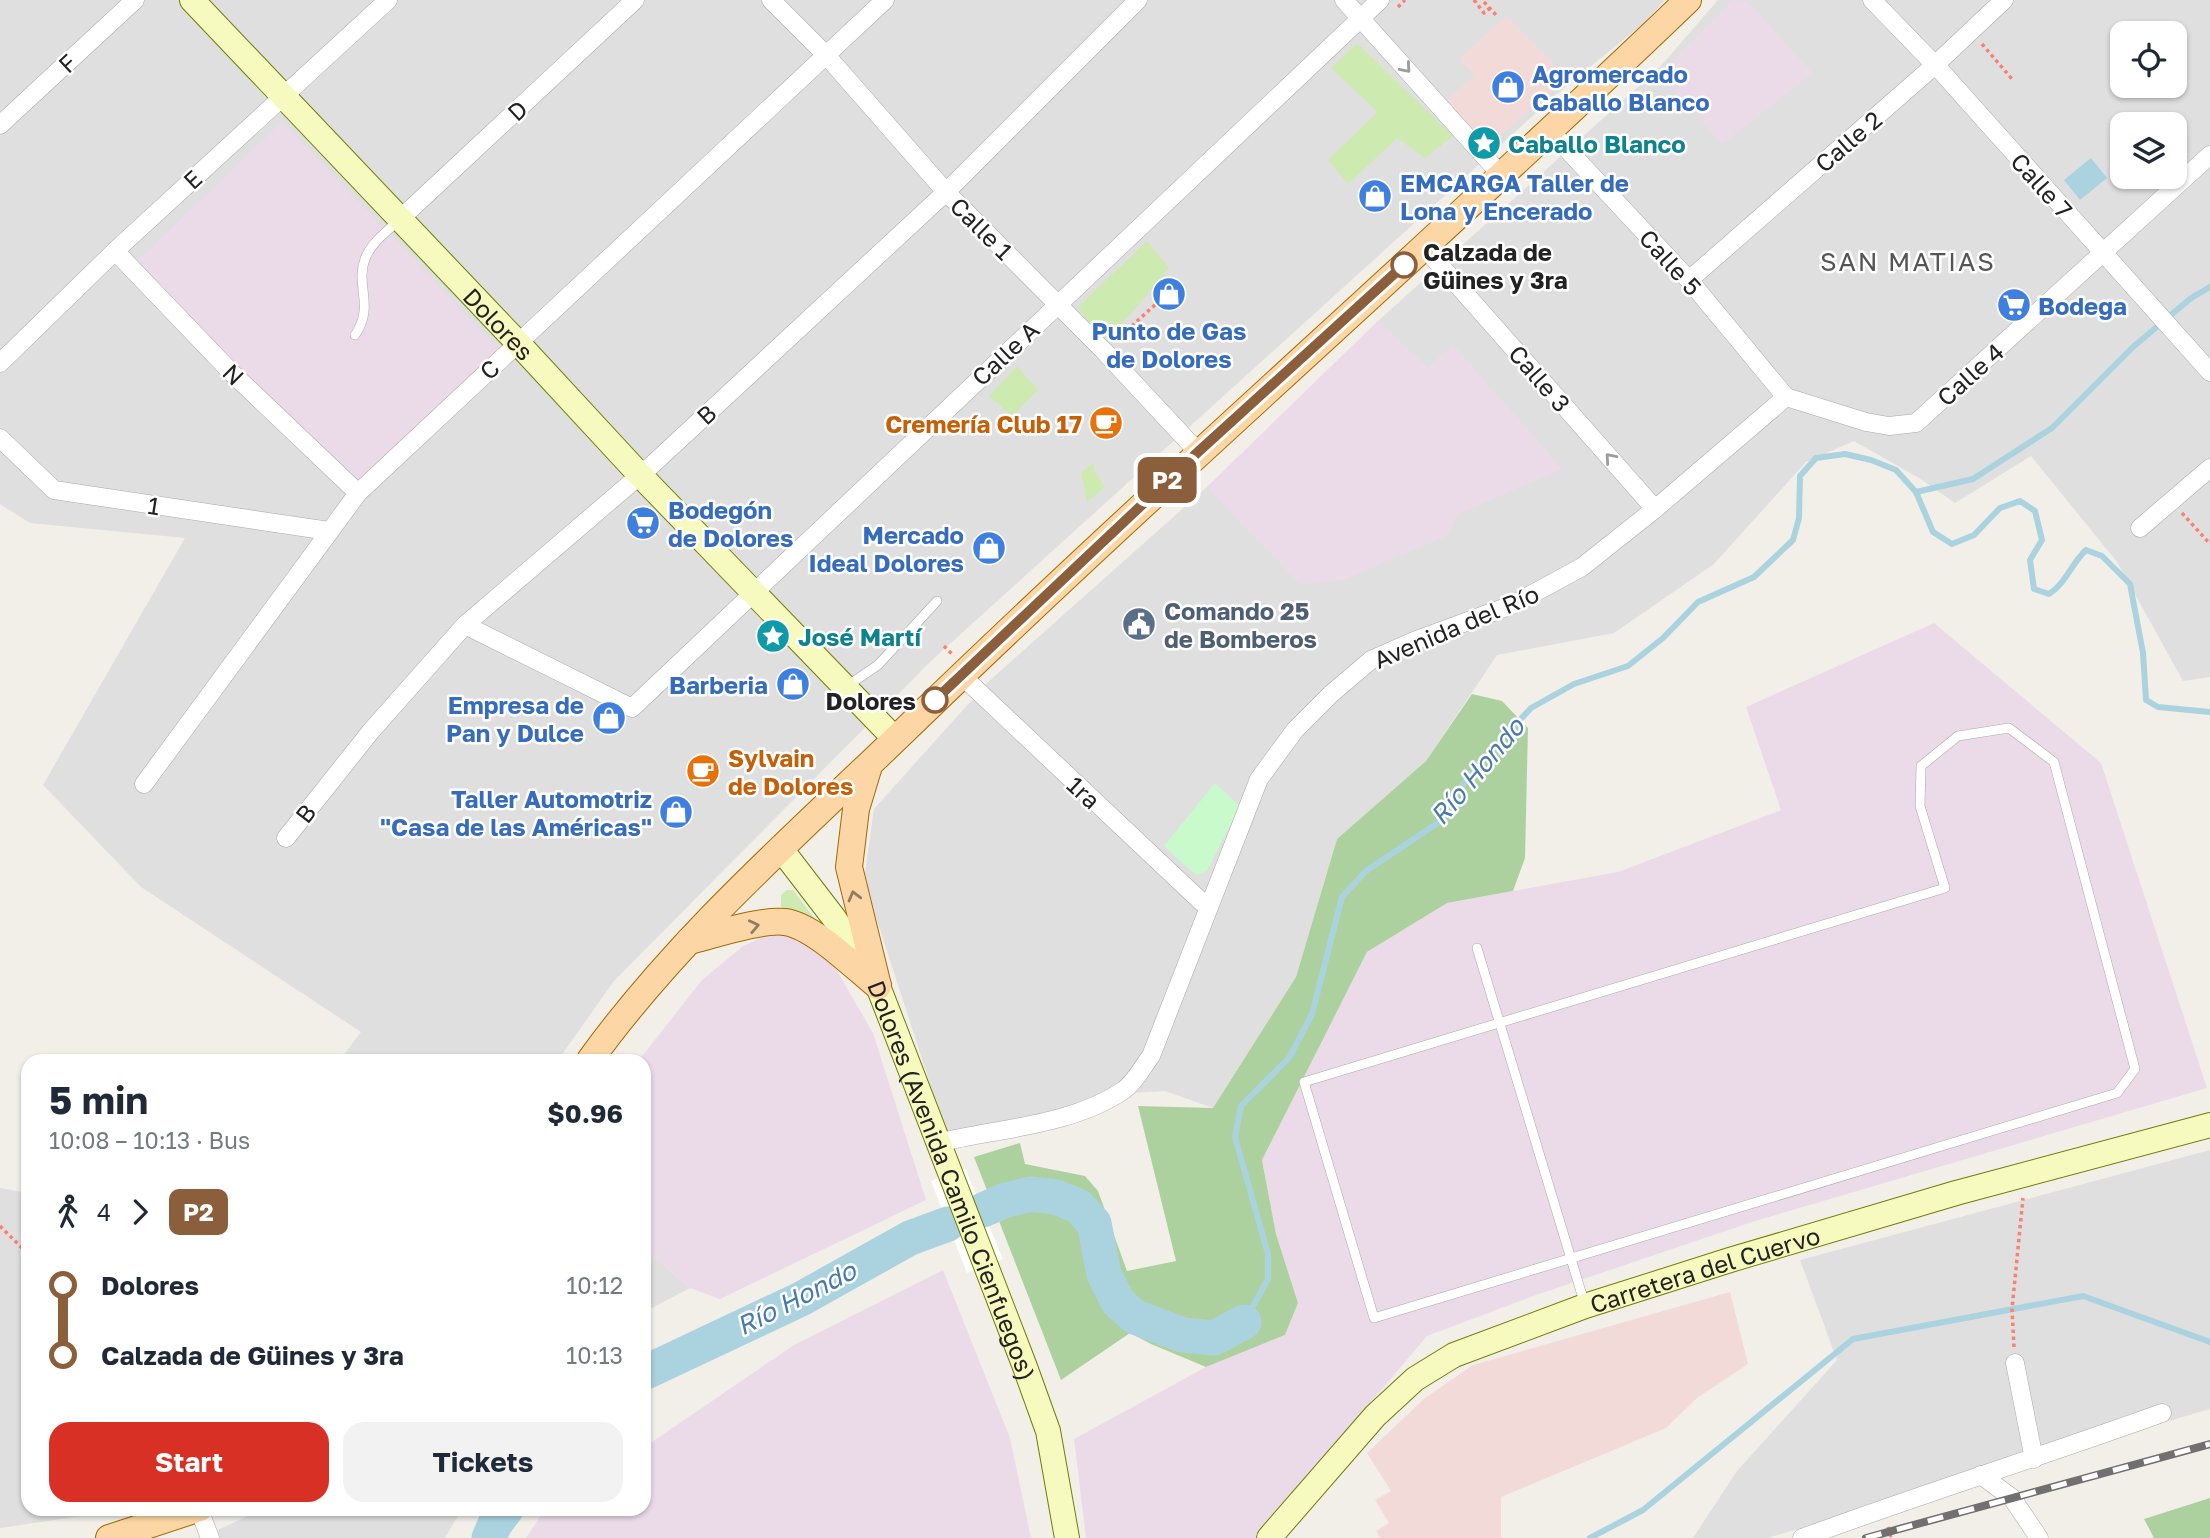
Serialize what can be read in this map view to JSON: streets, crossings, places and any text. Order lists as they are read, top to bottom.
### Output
{
  "streets": {
    "street": [
      "F",
      "D",
      "Calle 2",
      "E",
      "Calle 7",
      "Calle 1",
      "Calle 5",
      "Dolores",
      "Calle A",
      "C",
      "N",
      "Calle 4",
      "Calle 3",
      "B",
      "1",
      "Avenida del Río",
      "1ra",
      "Dolores (Avenida Camilo Cienfuegos)",
      "Carretera del Cuervo"
    ]
  },
  "crossings": [
    ["D", "Dolores"],
    ["Calle 2", "Calle 7"],
    ["Calle 2", "Calle 5"],
    ["E", "Dolores"],
    ["E", "N"],
    ["Calle 7", "Calle 4"],
    ["Calle 1", "Calle A"],
    ["Calle 1", "C"],
    ["Calle 1", "B"],
    ["Calle 5", "Calle 4"],
    ["Calle 5", "Avenida del Río"],
    ["Dolores", "Calle A"],
    ["Dolores", "C"],
    ["Dolores", "B"],
    ["Calle A", "B"],
    ["C", "N"],
    ["C", "1"],
    ["Calle 4", "Avenida del Río"],
    ["Calle 3", "Avenida del Río"],
    ["Avenida del Río", "1ra"],
    ["Avenida del Río", "Dolores (Avenida Camilo Cienfuegos)"]
  ],
  "one_way": ["Calle 3"],
  "districts": ["SAN MATIAS"],
  "water": ["Río Hondo"],
  "places": {
    "shop": [
      "Agromercado Caballo Blanco",
      "EMCARGA Taller de Lona y Encerado",
      "Punto de Gas de Dolores",
      "Mercado Ideal Dolores",
      "Barberia",
      "Empresa de Pan y Dulce",
      "Taller Automotriz \"Casa de las Américas\""
    ],
    "place": ["Caballo Blanco", "José Martí"],
    "other": ["Calzada de Güines y 3ra", "Dolores"],
    "supermarket": ["Bodega", "Bodegón de Dolores"],
    "cafe": ["Cremería Club 17", "Sylvain de Dolores"],
    "public building": ["Comando 25 de Bomberos"]
  },
  "lines": ["bus line P2"],
  "page": {
    "on_map": "P2",
    "heading": ["5 min", "10:08 – 10:13 · Bus", "$0.96"],
    "legs": ["4", "P2"],
    "list": [
      {
        "name": "Dolores",
        "value": "10:12"
      },
      {
        "name": "Calzada de Güines y 3ra",
        "value": "10:13"
      }
    ],
    "buttons": ["Start", "Tickets"]
  }
}
